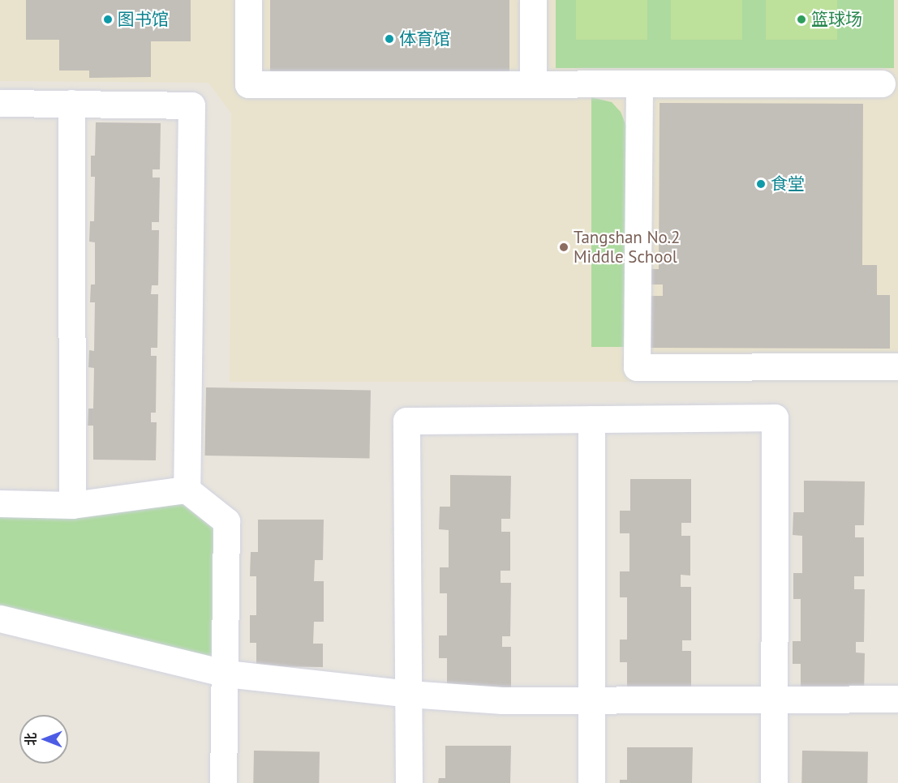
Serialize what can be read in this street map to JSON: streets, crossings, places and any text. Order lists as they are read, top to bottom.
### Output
{
  "places": [
    "图书馆",
    "篮球场",
    "体育馆",
    "食堂",
    "Tangshan No.2 Middle School"
  ],
  "north": "left"
}
